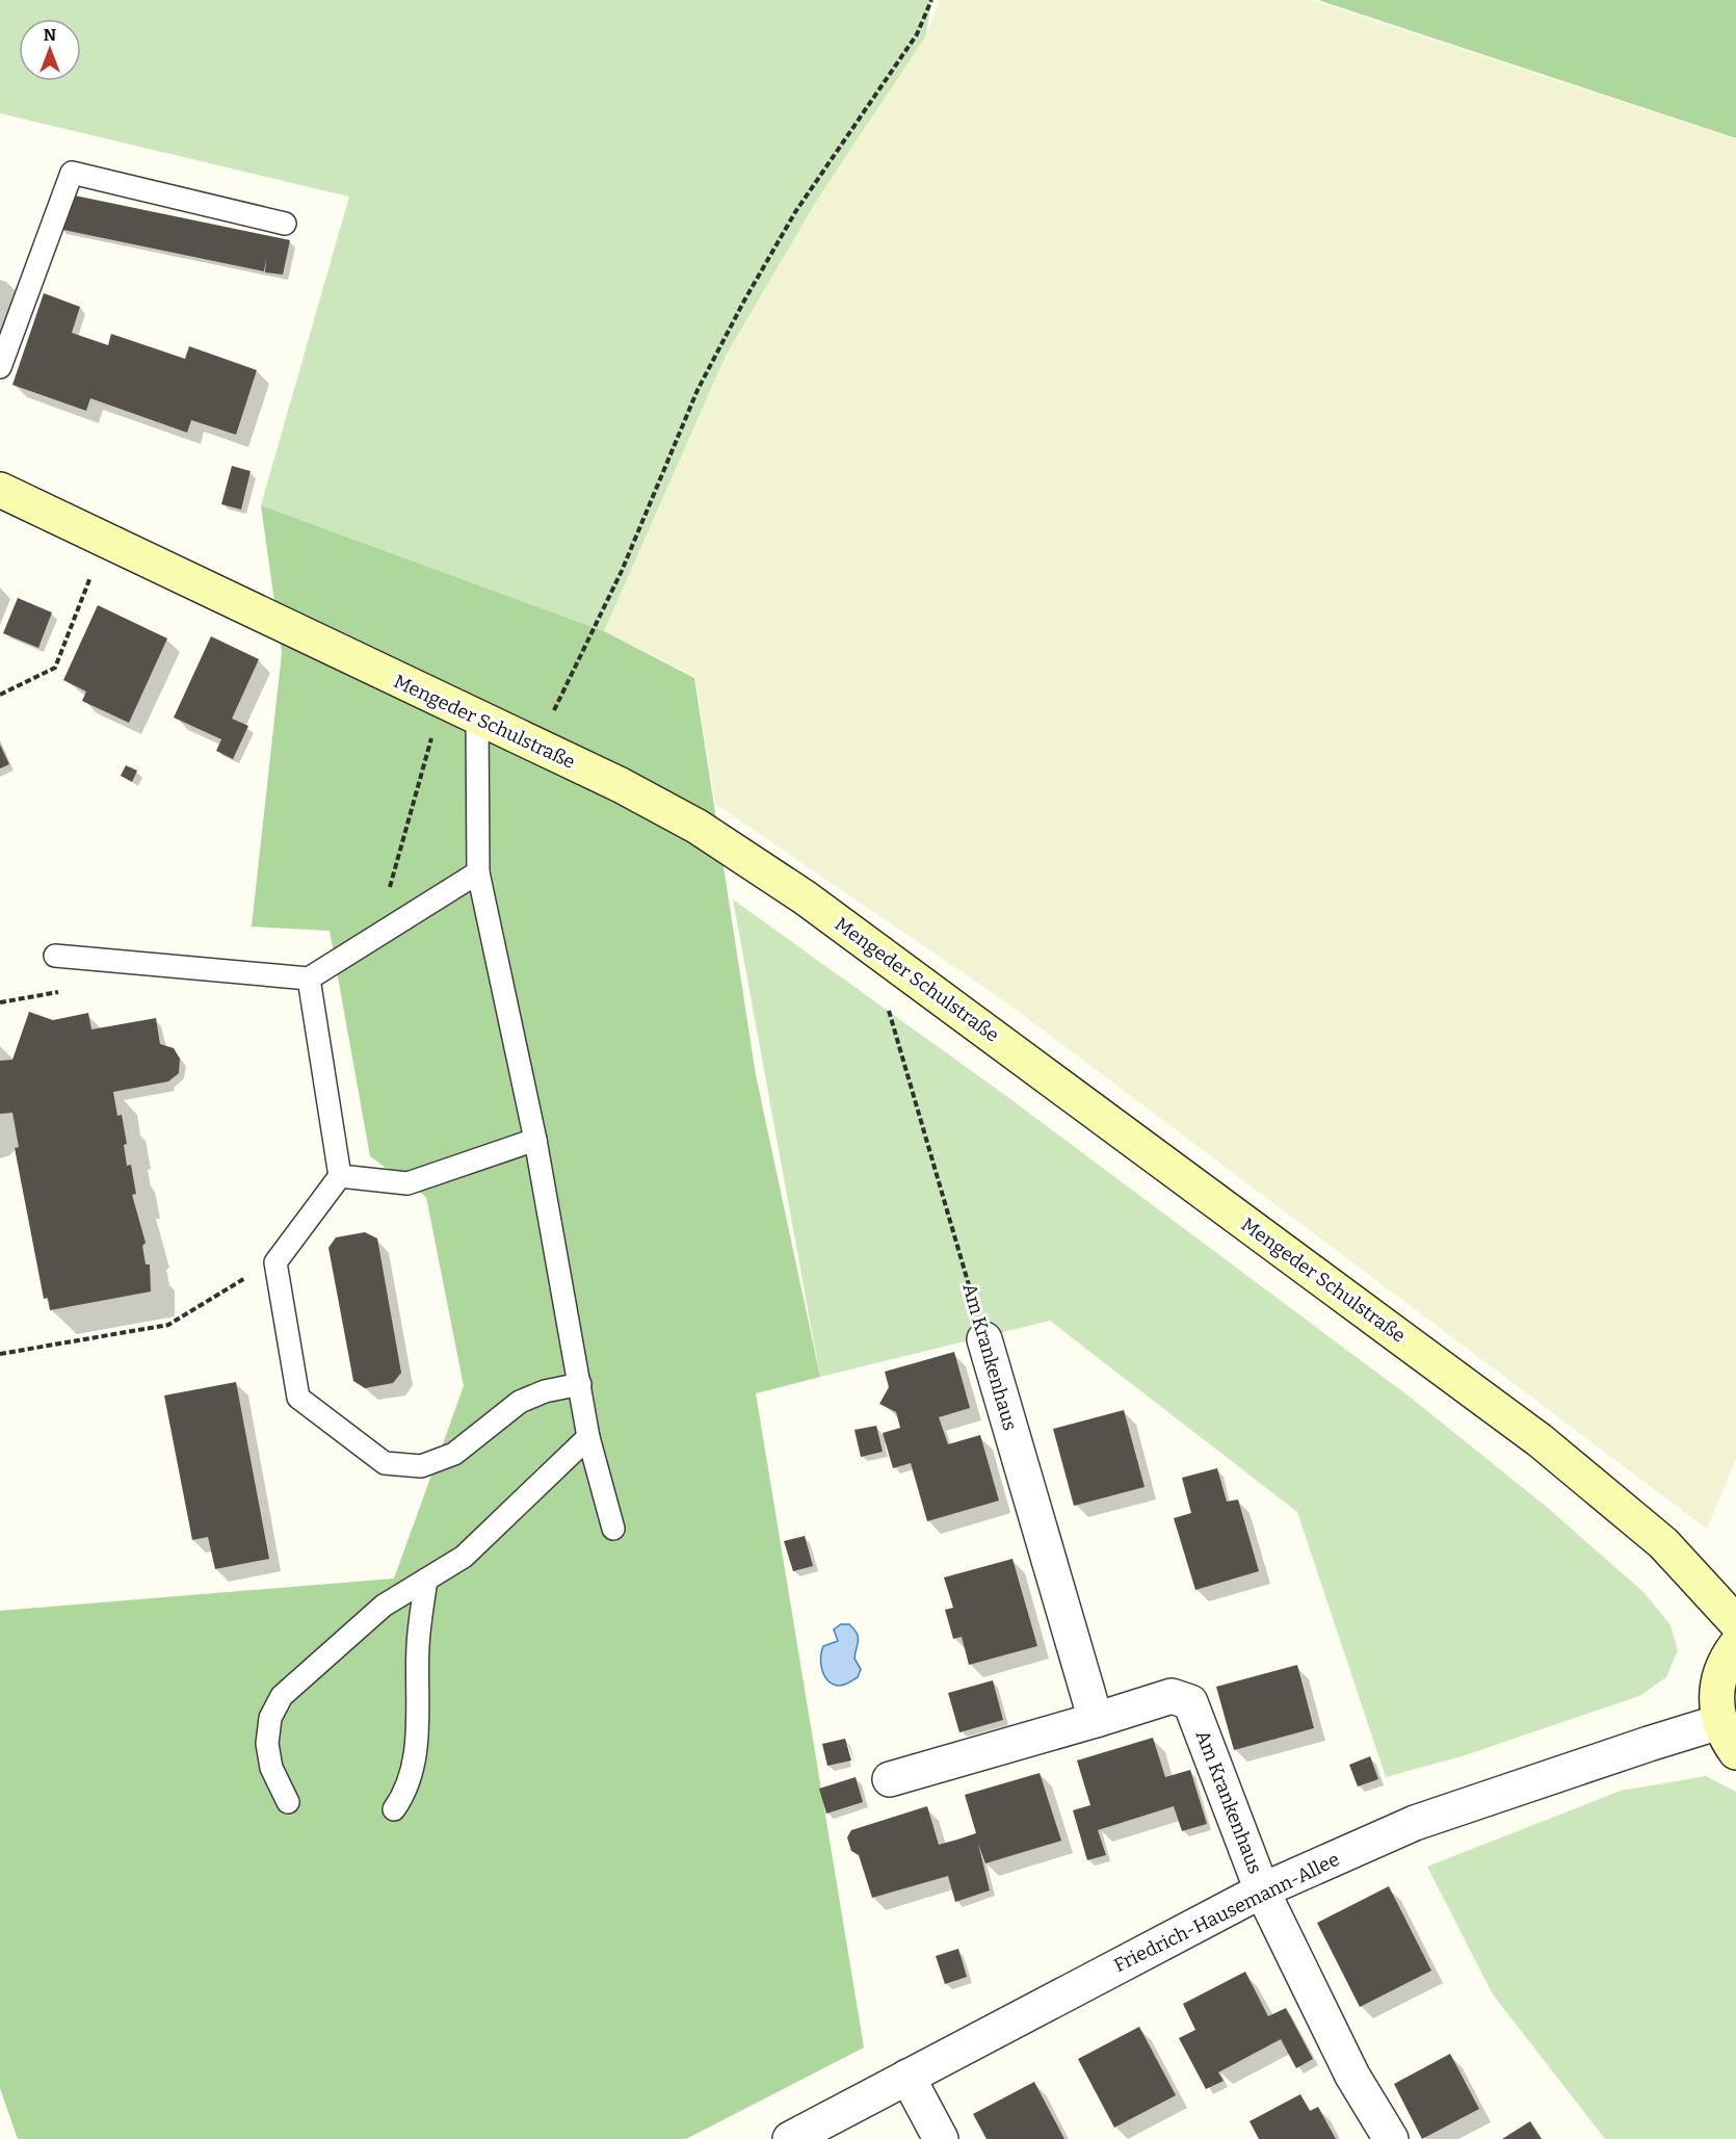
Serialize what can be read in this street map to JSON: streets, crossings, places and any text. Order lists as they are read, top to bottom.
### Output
{
  "streets": {
    "main road": ["Mengeder Schulstraße"],
    "street": ["Am Krankenhaus", "Friedrich-Hausemann-Allee"]
  },
  "crossings": [
    ["Am Krankenhaus", "Friedrich-Hausemann-Allee"]
  ],
  "north": "top"
}
